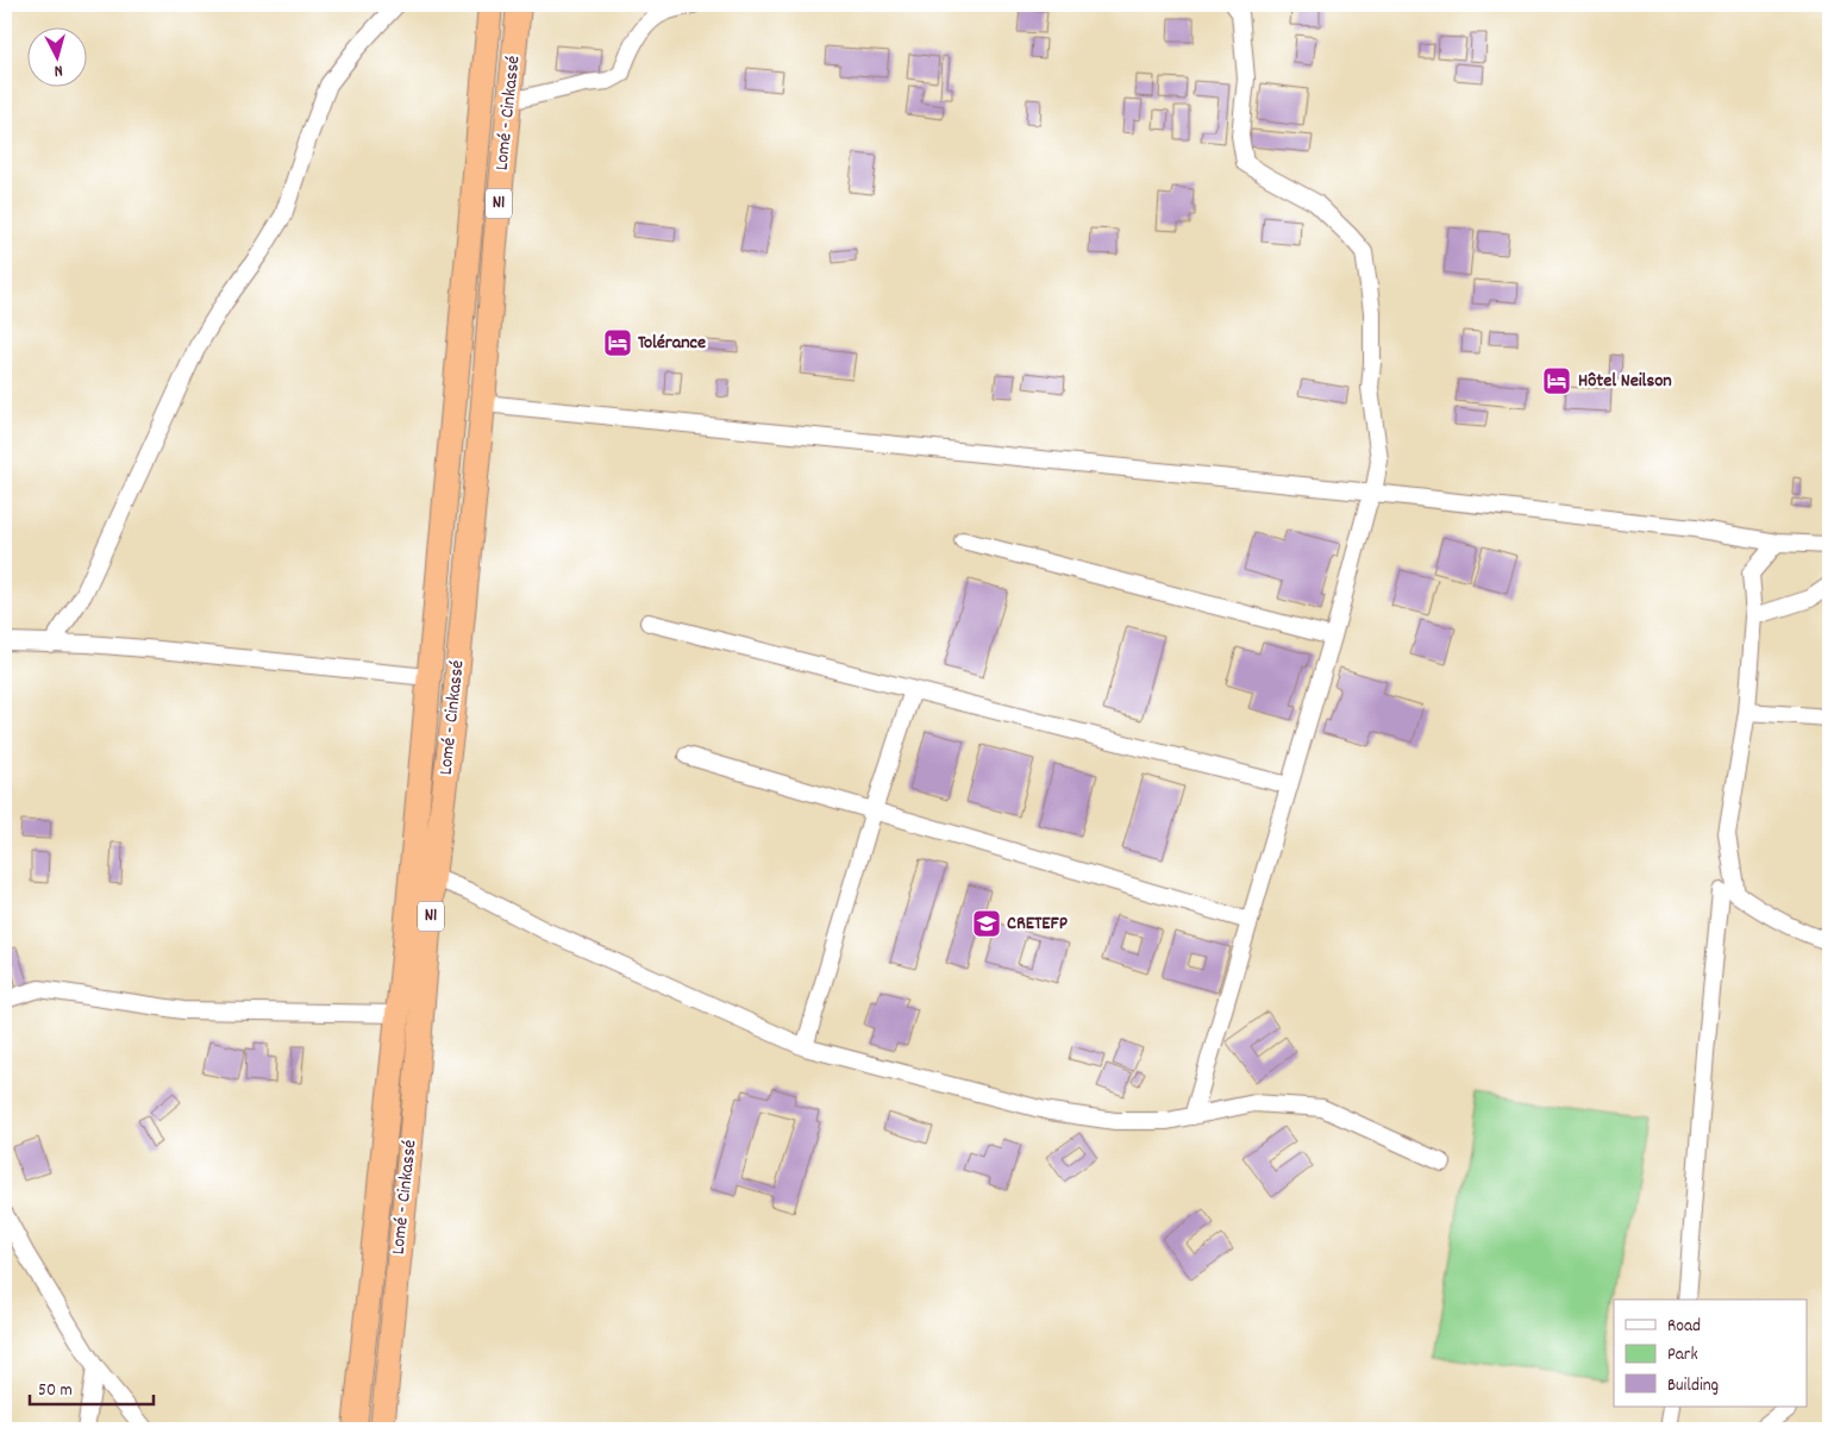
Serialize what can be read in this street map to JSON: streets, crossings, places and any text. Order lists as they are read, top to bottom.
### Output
{
  "streets": {
    "highway": ["Lomé - Cinkassé", "N1"]
  },
  "places": {
    "hotel": ["Tolérance", "Hôtel Neilson"],
    "school or university": ["CRETEFP"]
  },
  "legend": ["Road", "Park", "Building"],
  "scale_bar": "50 m",
  "north": "bottom"
}
